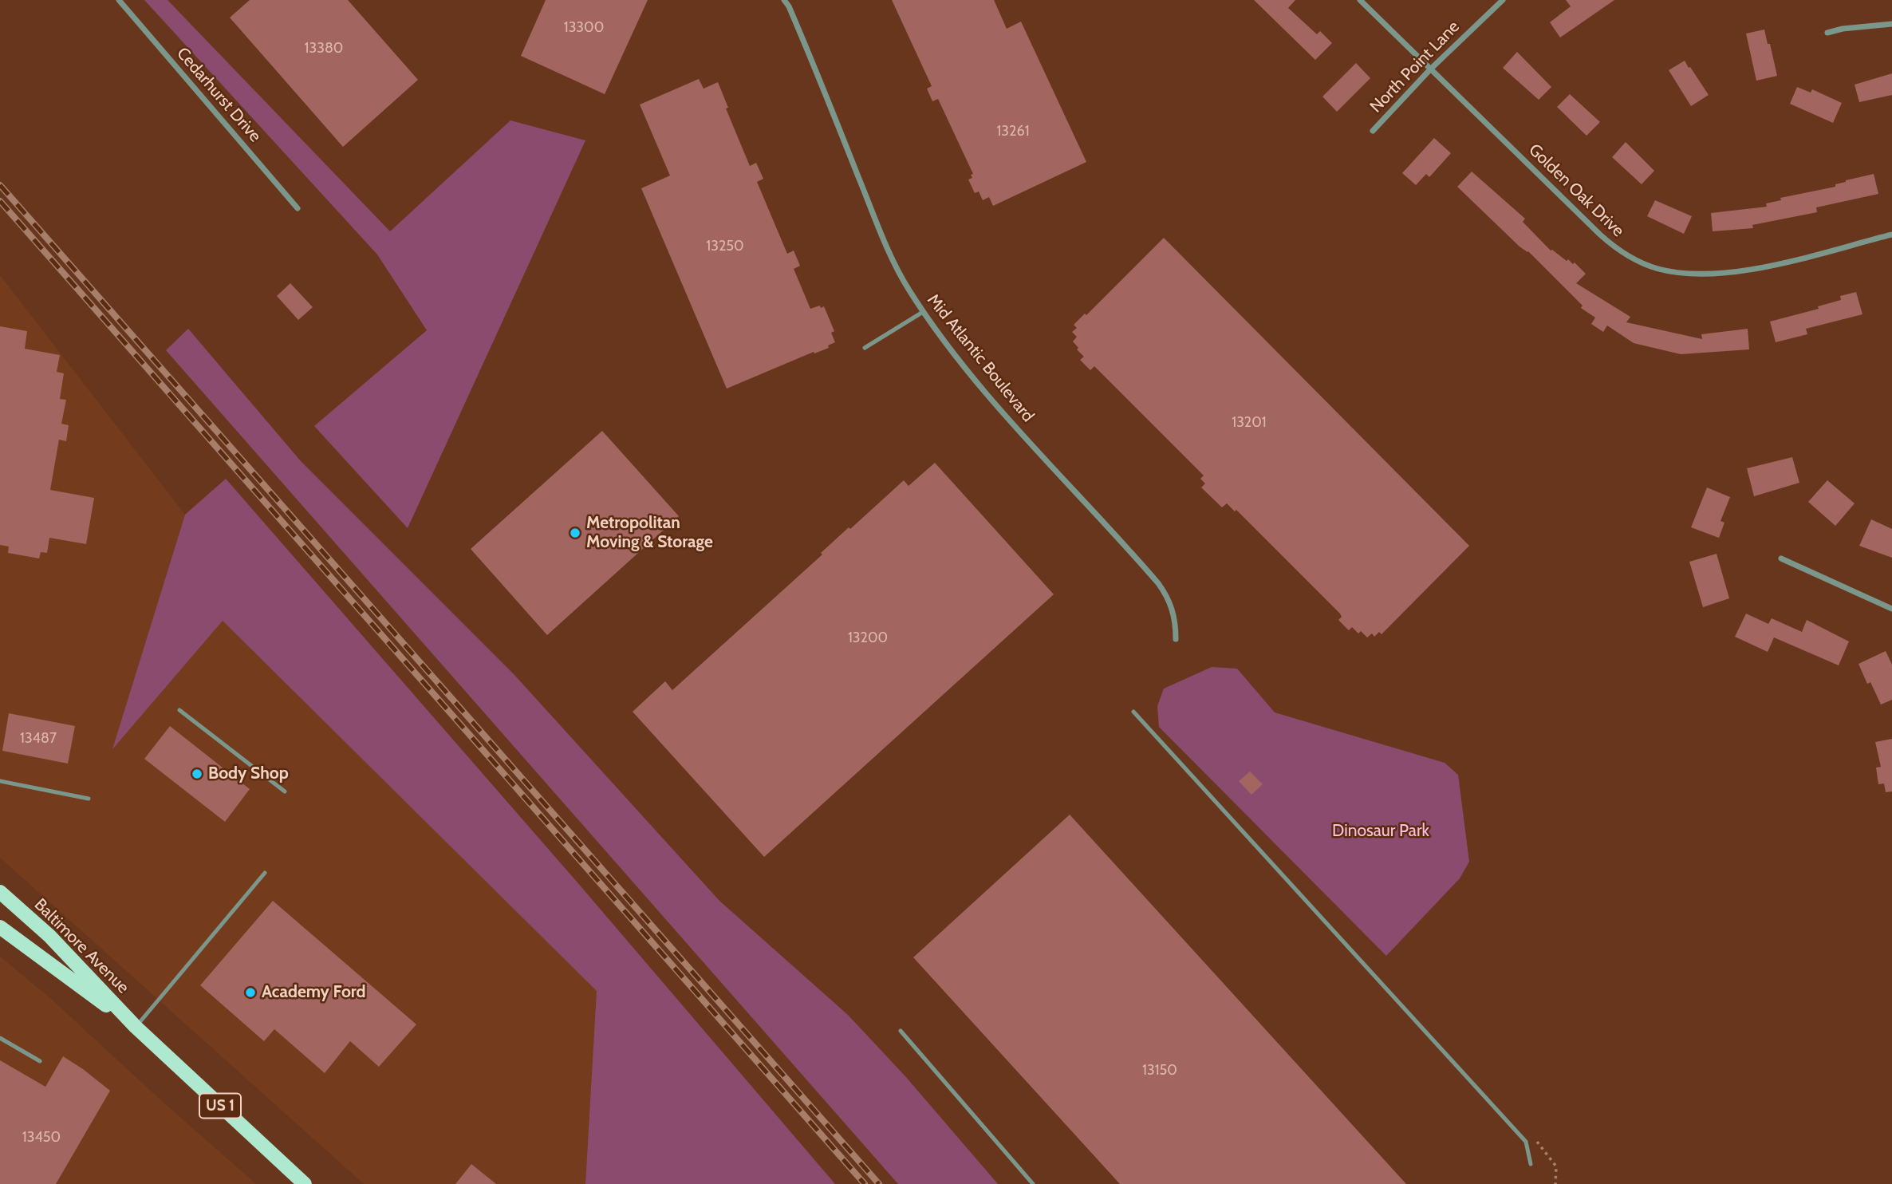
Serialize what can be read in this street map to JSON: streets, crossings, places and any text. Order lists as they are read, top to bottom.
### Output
{
  "streets": {
    "main road": ["Baltimore Avenue", "US 1"],
    "street": [
      "North Point Lane",
      "Cedarhurst Drive",
      "Golden Oak Drive",
      "Mid Atlantic Boulevard"
    ]
  },
  "crossings": [
    ["North Point Lane", "Golden Oak Drive"]
  ],
  "parks": ["Dinosaur Park"],
  "places": ["Metropolitan Moving & Storage", "Body Shop", "Academy Ford"],
  "house_numbers": [
    "13300",
    "13380",
    "13261",
    "13250",
    "13201",
    "13200",
    "13487",
    "13150",
    "13450"
  ]
}
